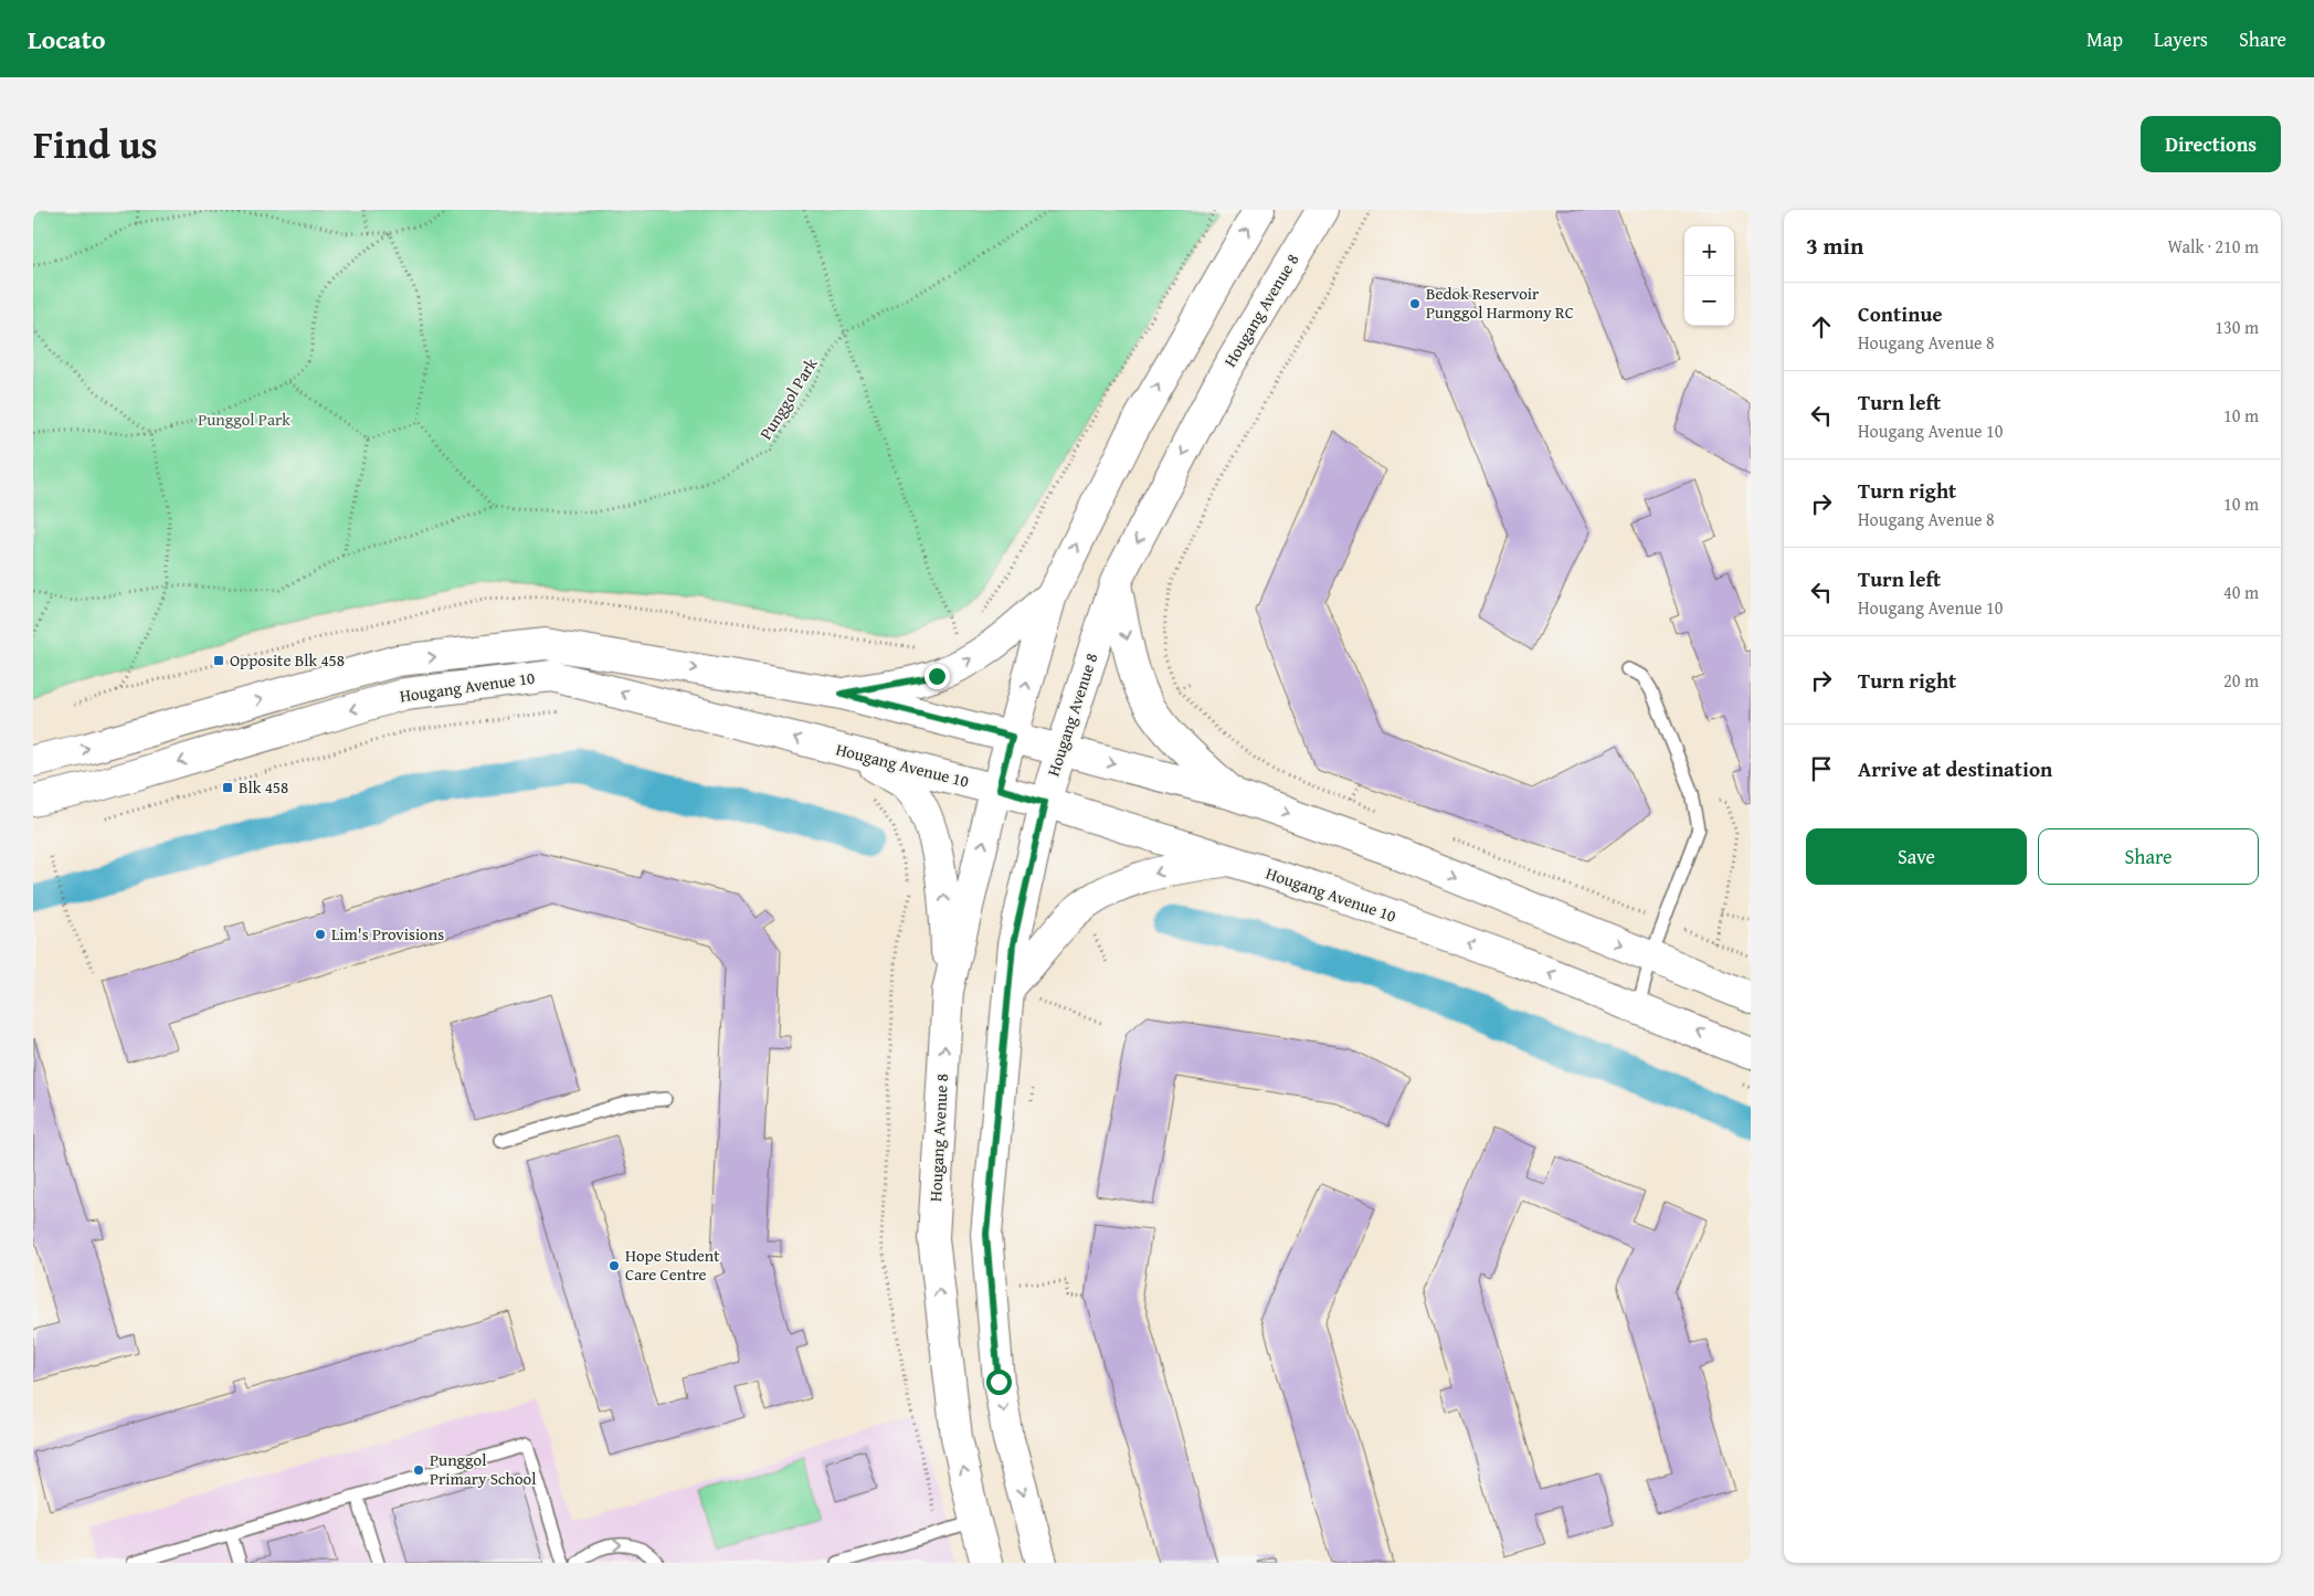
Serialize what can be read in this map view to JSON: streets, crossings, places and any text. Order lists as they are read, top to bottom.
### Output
{
  "streets": {
    "main road": ["Hougang Avenue 8", "Hougang Avenue 10"],
    "path": ["Punggol Park"]
  },
  "crossings": [
    ["Hougang Avenue 8", "Hougang Avenue 10"]
  ],
  "parks": ["Punggol Park"],
  "places": {
    "other": [
      "Bedok Reservoir Punggol Harmony RC",
      "Lim's Provisions",
      "Hope Student Care Centre",
      "Punggol Primary School"
    ],
    "transit": ["Opposite Blk 458", "Blk 458"]
  },
  "page": {
    "header": "Locato",
    "nav": ["Map", "Layers", "Share"],
    "title": "Find us",
    "buttons": [
      "Directions",
      ["Save", "Share"]
    ],
    "heading": ["3 min", "Walk · 210 m"],
    "map_buttons": ["+", "−"],
    "list": [
      ["Continue", "Hougang Avenue 8", "130 m"],
      ["Turn left", "Hougang Avenue 10", "10 m"],
      ["Turn right", "Hougang Avenue 8", "10 m"],
      ["Turn left", "Hougang Avenue 10", "40 m"],
      ["Turn right", "20 m"],
      "Arrive at destination"
    ]
  }
}
